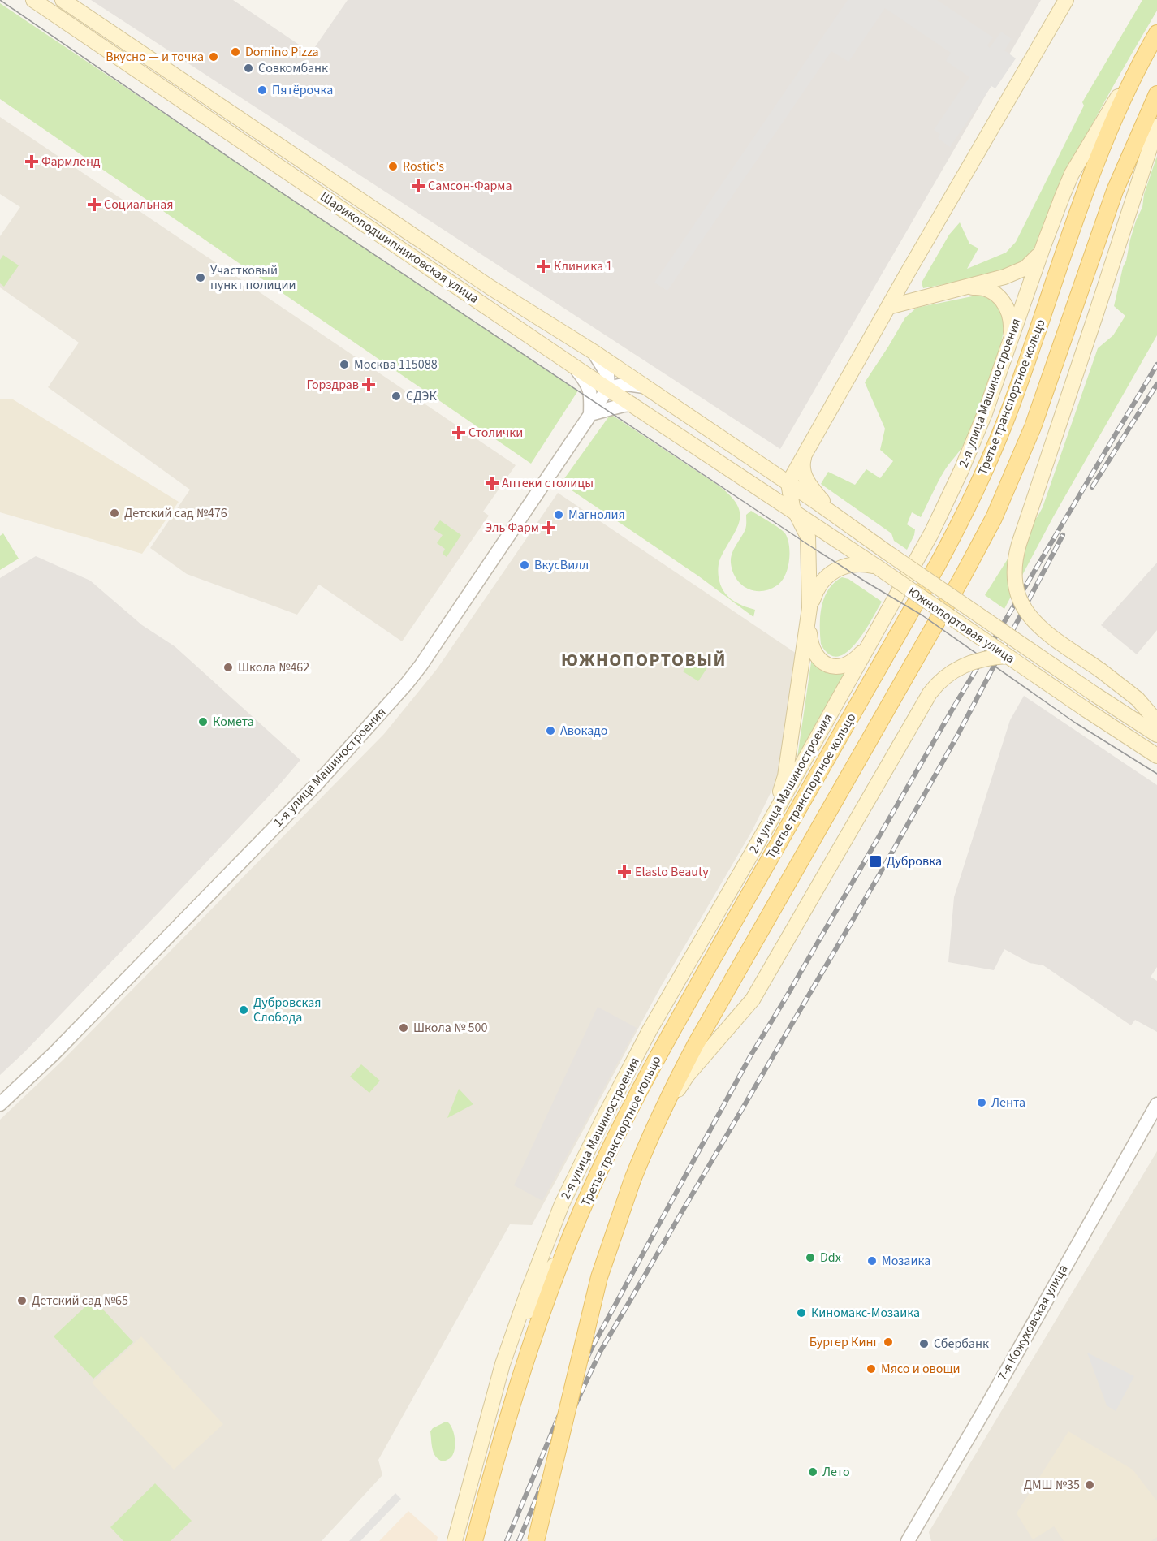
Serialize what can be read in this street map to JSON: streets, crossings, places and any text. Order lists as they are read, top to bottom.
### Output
{
  "streets": {
    "main road": [
      "Шарикоподшипниковская улица",
      "2-я улица Машиностроения",
      "Третье транспортное кольцо",
      "Южнопортовая улица"
    ],
    "street": ["1-я улица Машиностроения", "7-я Кожуховская улица"]
  },
  "crossings": [
    ["Шарикоподшипниковская улица", "Южнопортовая улица"],
    ["Шарикоподшипниковская улица", "1-я улица Машиностроения"],
    ["2-я улица Машиностроения", "Третье транспортное кольцо"]
  ],
  "districts": ["ЮЖНОПОРТОВЫЙ"],
  "places": {
    "other": [
      "Domino Pizza",
      "Вкусно — и точка",
      "Совкомбанк",
      "Пятёрочка",
      "Rostic's",
      "Участковый пункт полиции",
      "Москва 115088",
      "СДЭК",
      "Детский сад №476",
      "Магнолия",
      "ВкусВилл",
      "Школа №462",
      "Комета",
      "Авокадо",
      "Дубровская Слобода",
      "Школа № 500",
      "Лента",
      "Ddx",
      "Мозаика",
      "Детский сад №65",
      "Киномакс-Мозаика",
      "Бургер Кинг",
      "Сбербанк",
      "Мясо и овощи",
      "Лето",
      "ДМШ №35"
    ],
    "health": [
      "Фармленд",
      "Самсон-Фарма",
      "Социальная",
      "Клиника 1",
      "Горздрав",
      "Столички",
      "Аптеки столицы",
      "Эль Фарм",
      "Elasto Beauty"
    ],
    "transit": ["Дубровка"]
  }
}
